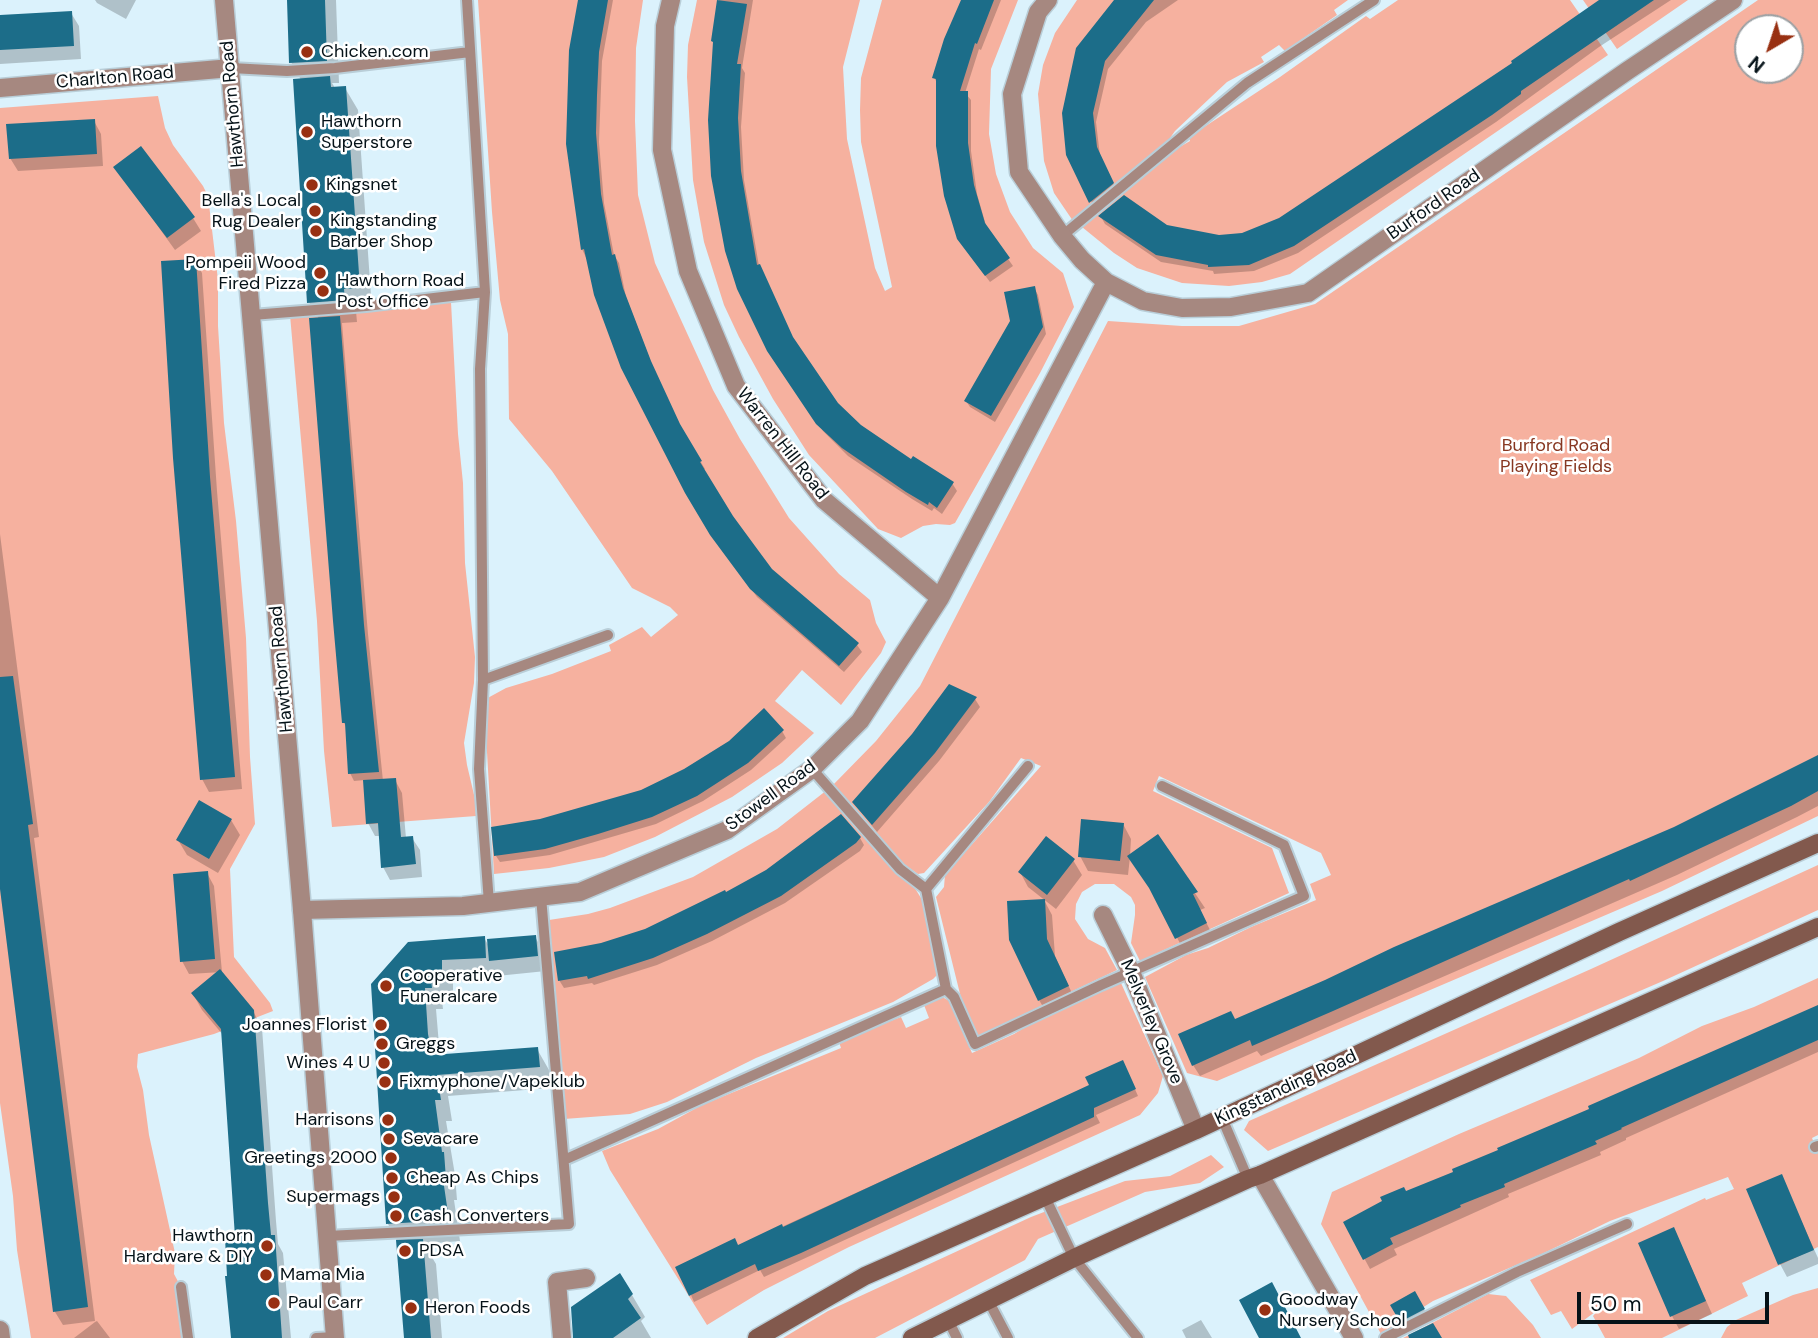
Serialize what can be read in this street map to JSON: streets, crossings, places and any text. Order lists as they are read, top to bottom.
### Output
{
  "streets": {
    "main road": ["Kingstanding Road"],
    "street": [
      "Charlton Road",
      "Hawthorn Road",
      "Burford Road",
      "Warren Hill Road",
      "Stowell Road",
      "Melverley Grove"
    ]
  },
  "crossings": [
    ["Charlton Road", "Hawthorn Road"],
    ["Hawthorn Road", "Stowell Road"],
    ["Burford Road", "Stowell Road"],
    ["Warren Hill Road", "Stowell Road"],
    ["Melverley Grove", "Kingstanding Road"]
  ],
  "parks": ["Burford Road Playing Fields"],
  "places": [
    "Chicken.com",
    "Hawthorn Superstore",
    "Kingsnet",
    "Bella's Local Rug Dealer",
    "Kingstanding Barber Shop",
    "Pompeii Wood Fired Pizza",
    "Hawthorn Road Post Office",
    "Cooperative Funeralcare",
    "Joannes Florist",
    "Greggs",
    "Wines 4 U",
    "Fixmyphone/Vapeklub",
    "Harrisons",
    "Sevacare",
    "Greetings 2000",
    "Cheap As Chips",
    "Supermags",
    "Cash Converters",
    "Hawthorn Hardware & DIY",
    "PDSA",
    "Mama Mia",
    "Paul Carr",
    "Heron Foods",
    "Goodway Nursery School"
  ],
  "scale_bar": "50 m",
  "north": "bottom left"
}
